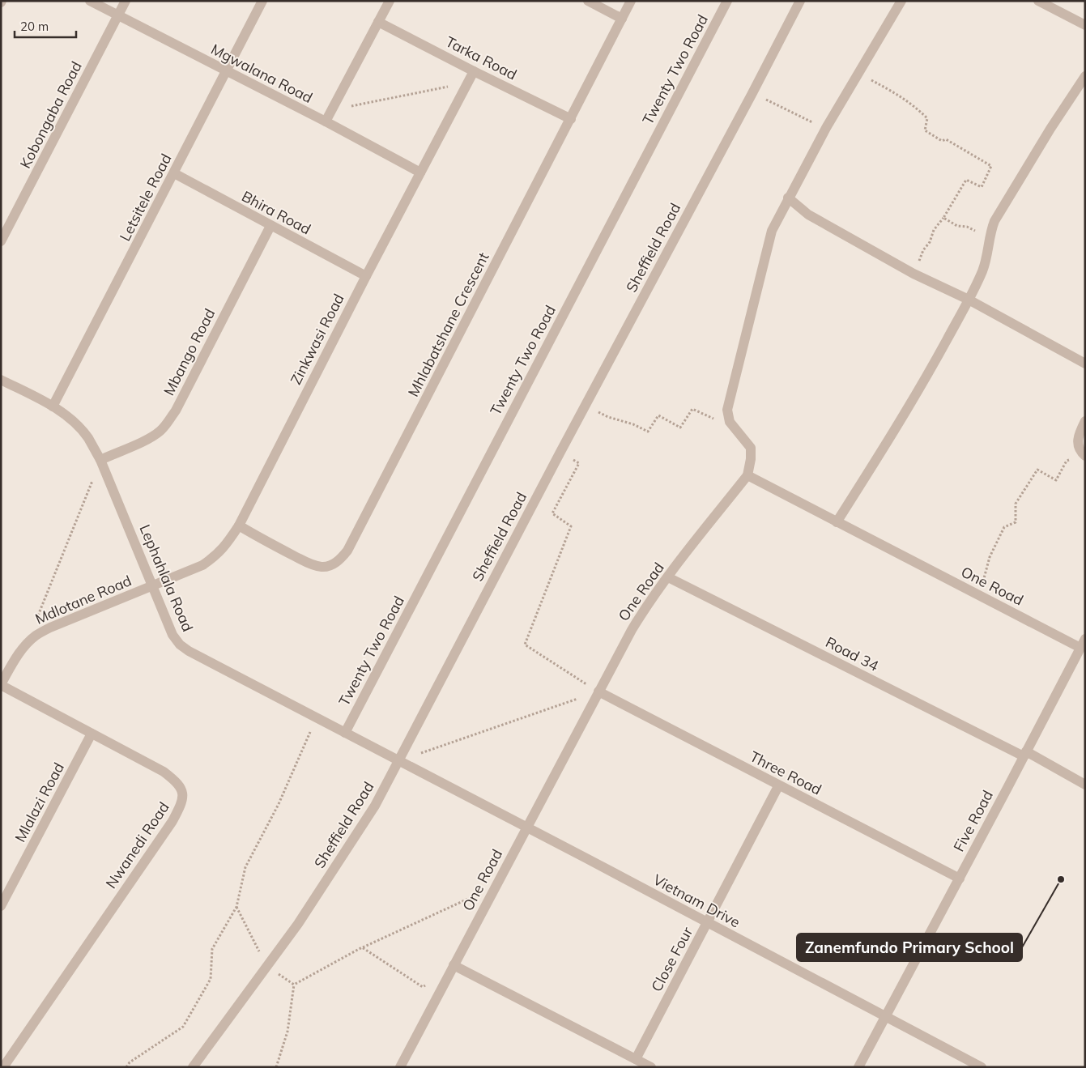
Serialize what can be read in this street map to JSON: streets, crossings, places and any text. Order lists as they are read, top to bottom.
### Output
{
  "streets": {
    "street": [
      "Tarka Road",
      "Twenty Two Road",
      "Mgwalana Road",
      "Kobongaba Road",
      "Letsitele Road",
      "Bhira Road",
      "Sheffield Road",
      "Mhlabatshane Crescent",
      "Zinkwasi Road",
      "Mbango Road",
      "Lephahlala Road",
      "One Road",
      "Mdlotane Road",
      "Road 34",
      "Three Road",
      "Mlalazi Road",
      "Five Road",
      "Nwanedi Road",
      "Vietnam Drive",
      "Close Four"
    ]
  },
  "crossings": [
    ["Tarka Road", "Mhlabatshane Crescent"],
    ["Tarka Road", "Zinkwasi Road"],
    ["Twenty Two Road", "Lephahlala Road"],
    ["Mgwalana Road", "Kobongaba Road"],
    ["Mgwalana Road", "Letsitele Road"],
    ["Mgwalana Road", "Zinkwasi Road"],
    ["Letsitele Road", "Bhira Road"],
    ["Letsitele Road", "Lephahlala Road"],
    ["Bhira Road", "Zinkwasi Road"],
    ["Bhira Road", "Mbango Road"],
    ["Sheffield Road", "Lephahlala Road"],
    ["Sheffield Road", "Vietnam Drive"],
    ["Mhlabatshane Crescent", "Zinkwasi Road"],
    ["Zinkwasi Road", "Lephahlala Road"],
    ["Zinkwasi Road", "Mdlotane Road"],
    ["Mbango Road", "Lephahlala Road"],
    ["Lephahlala Road", "Mdlotane Road"],
    ["Lephahlala Road", "Vietnam Drive"],
    ["One Road", "Road 34"],
    ["One Road", "Three Road"],
    ["One Road", "Five Road"],
    ["One Road", "Vietnam Drive"],
    ["Mdlotane Road", "Nwanedi Road"],
    ["Road 34", "Five Road"],
    ["Three Road", "Five Road"],
    ["Three Road", "Close Four"],
    ["Mlalazi Road", "Nwanedi Road"],
    ["Five Road", "Vietnam Drive"],
    ["Vietnam Drive", "Close Four"]
  ],
  "places": ["Zanemfundo Primary School"],
  "scale_bar": "20 m"
}
